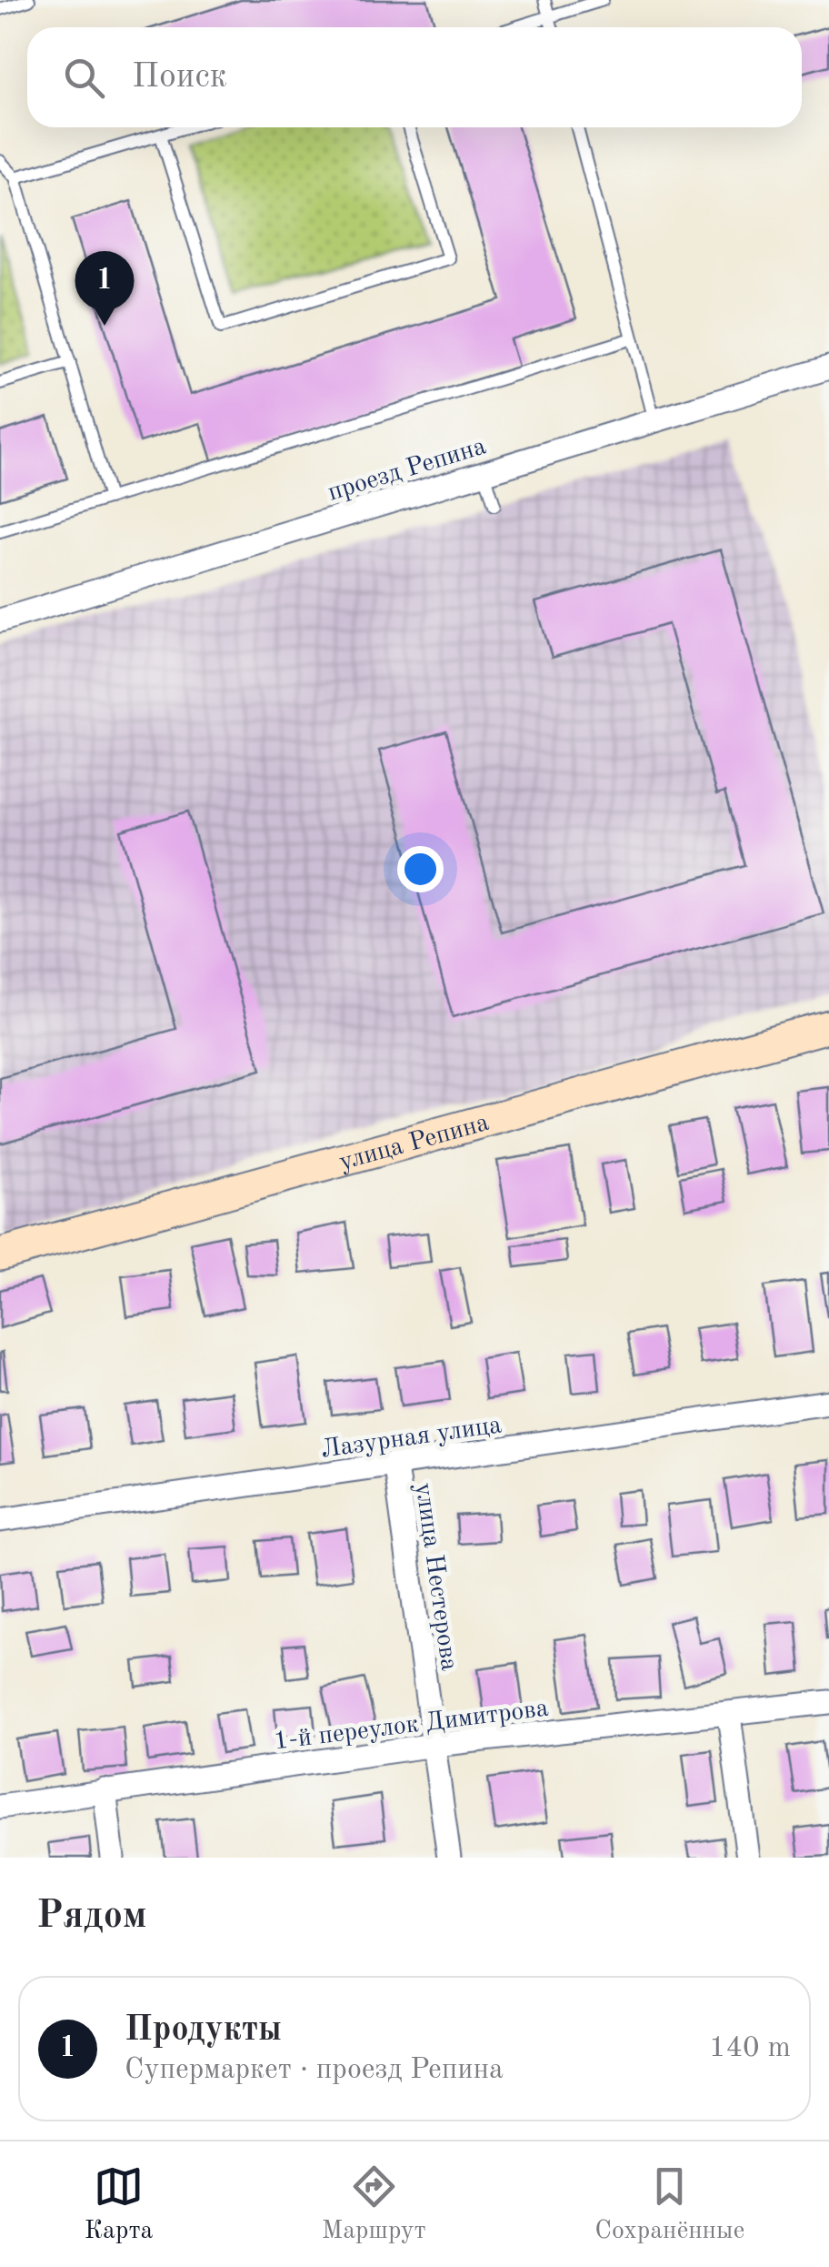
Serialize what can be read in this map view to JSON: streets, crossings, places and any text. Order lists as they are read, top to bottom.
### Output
{
  "streets": {
    "street": [
      "проезд Репина",
      "улица Репина",
      "Лазурная улица",
      "улица Нестерова",
      "1-й переулок Димитрова"
    ]
  },
  "crossings": [
    ["Лазурная улица", "улица Нестерова"],
    ["улица Нестерова", "1-й переулок Димитрова"]
  ],
  "page": {
    "search": "Поиск",
    "pins": "1",
    "heading": "Рядом",
    "list": [
      {
        "mark": "1",
        "name": "Продукты",
        "note": "Супермаркет · проезд Репина",
        "value": "140 m"
      }
    ],
    "nav": ["Карта", "Маршрут", "Сохранённые"]
  }
}
